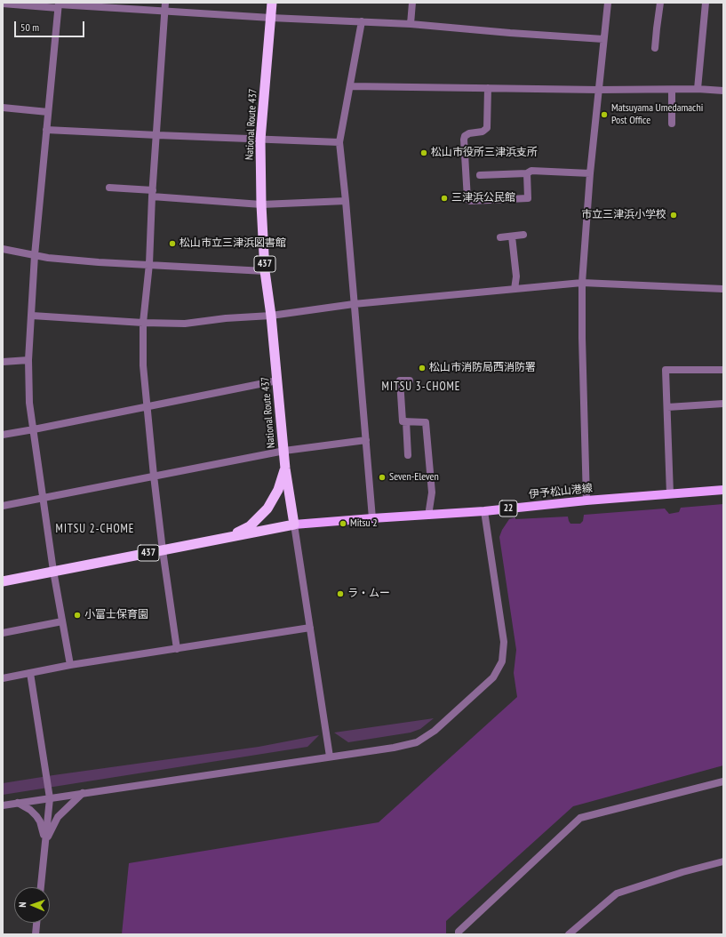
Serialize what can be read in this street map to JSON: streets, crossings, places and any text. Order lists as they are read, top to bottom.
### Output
{
  "streets": {
    "highway": ["National Route 437", "437"],
    "main road": ["伊予松山港線", "22"]
  },
  "crossings": [
    ["National Route 437", "437"],
    ["National Route 437", "伊予松山港線"],
    ["437", "伊予松山港線"]
  ],
  "districts": ["MITSU 3-CHOME", "MITSU 2-CHOME"],
  "places": [
    "Matsuyama Umedamachi Post Office",
    "松山市役所三津浜支所",
    "三津浜公民館",
    "市立三津浜小学校",
    "松山市立三津浜図書館",
    "松山市消防局西消防署",
    "Seven-Eleven",
    "Mitsu 2",
    "ラ・ムー",
    "小富士保育園"
  ],
  "scale_bar": "50 m",
  "north": "left"
}
